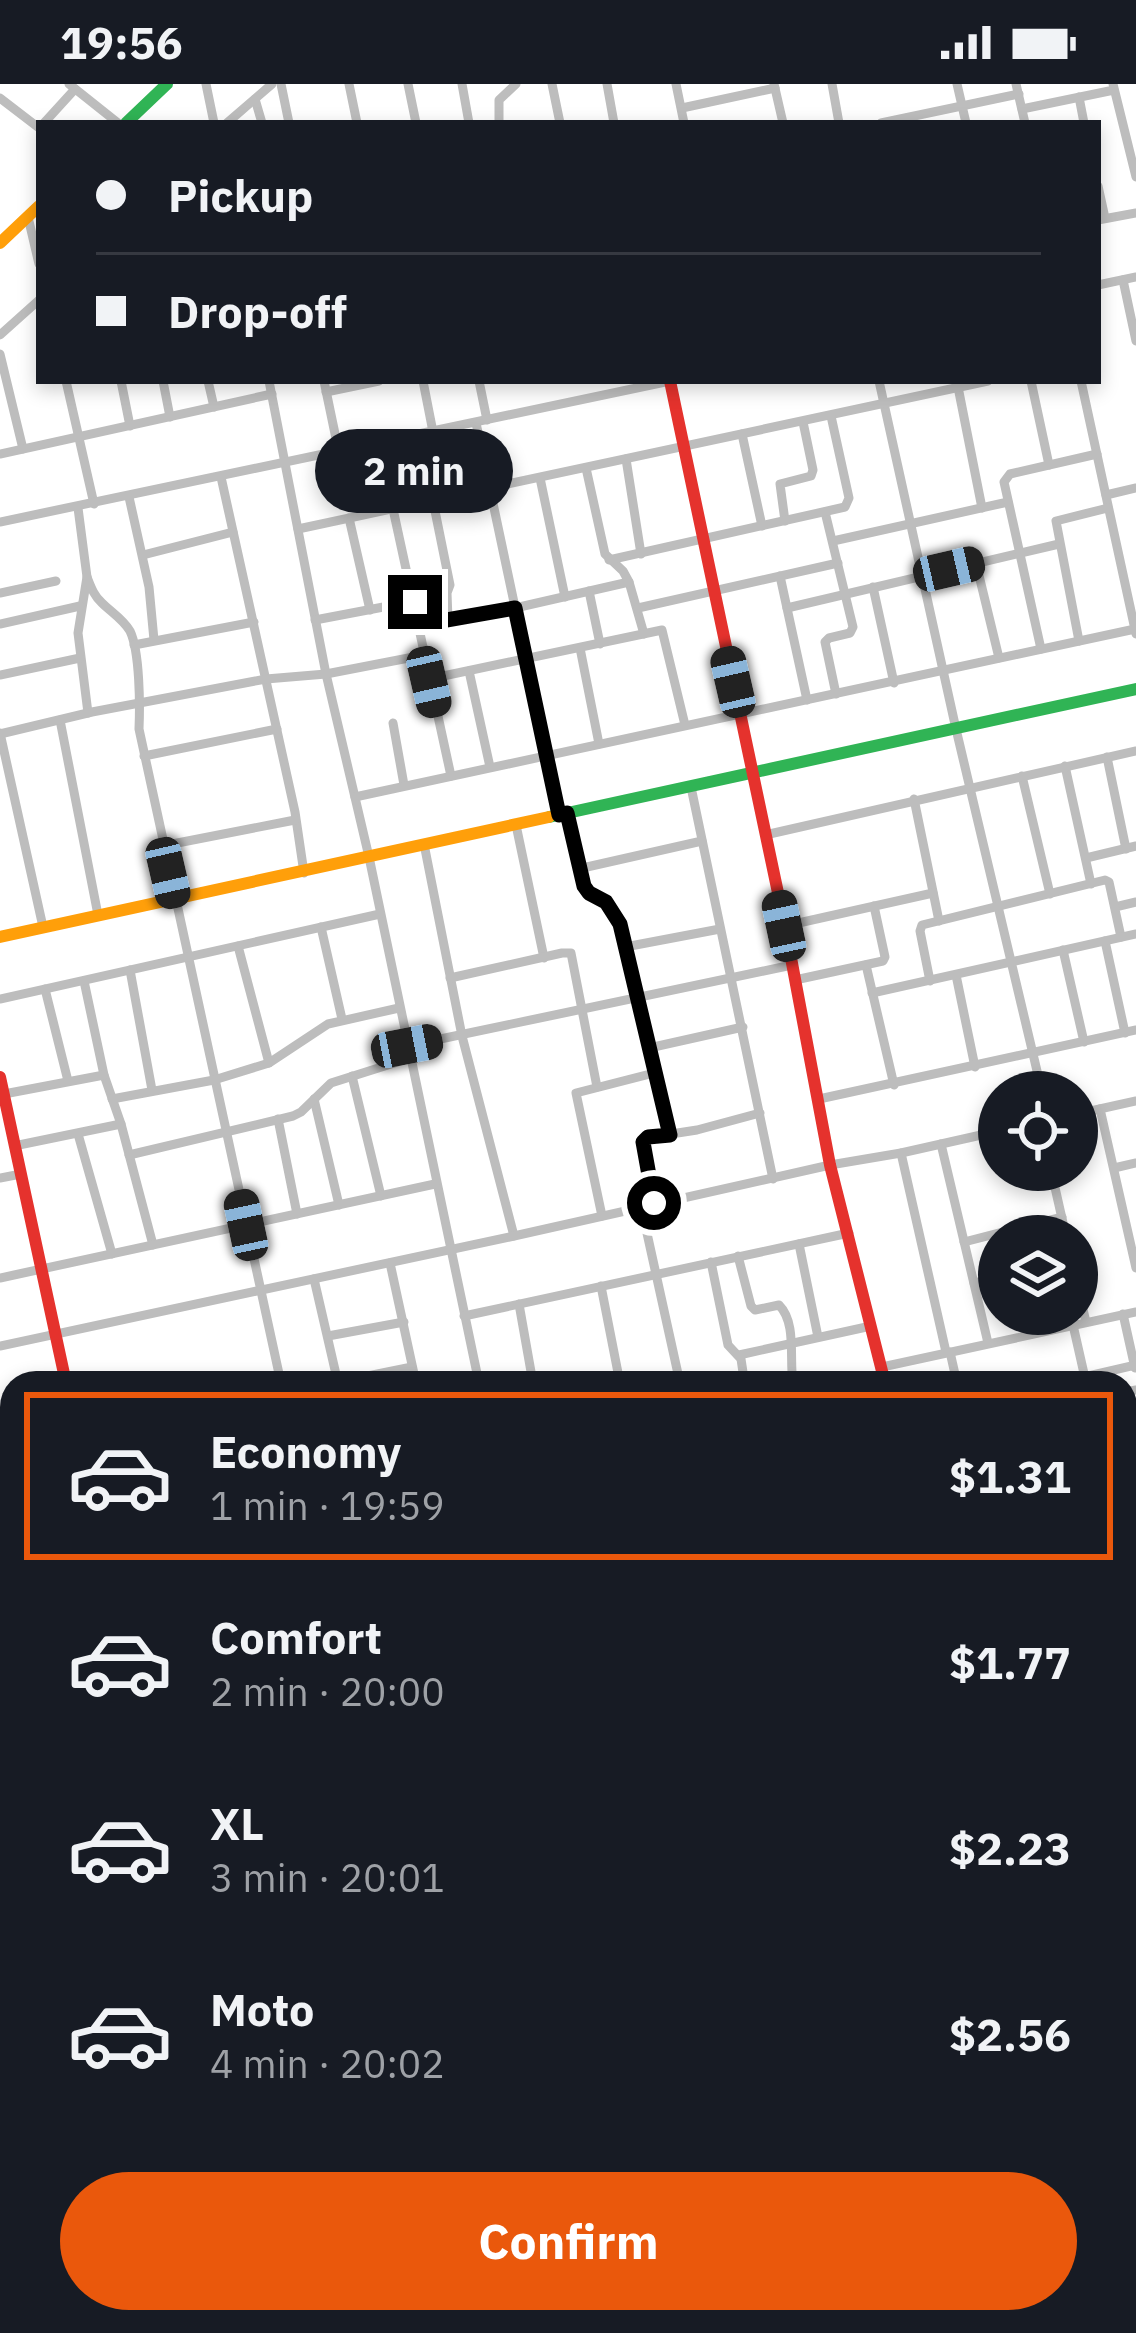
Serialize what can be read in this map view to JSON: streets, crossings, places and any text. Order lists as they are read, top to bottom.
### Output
{
  "page": {
    "status": "19:56",
    "banner": ["Pickup", "Drop-off"],
    "bubble": "2 min",
    "list": [
      {
        "name": "Economy",
        "note": "1 min · 19:59",
        "value": "$1.31"
      },
      {
        "name": "Comfort",
        "note": "2 min · 20:00",
        "value": "$1.77"
      },
      {
        "name": "XL",
        "note": "3 min · 20:01",
        "value": "$2.23"
      },
      {
        "name": "Moto",
        "note": "4 min · 20:02",
        "value": "$2.56"
      }
    ],
    "buttons": "Confirm"
  }
}
